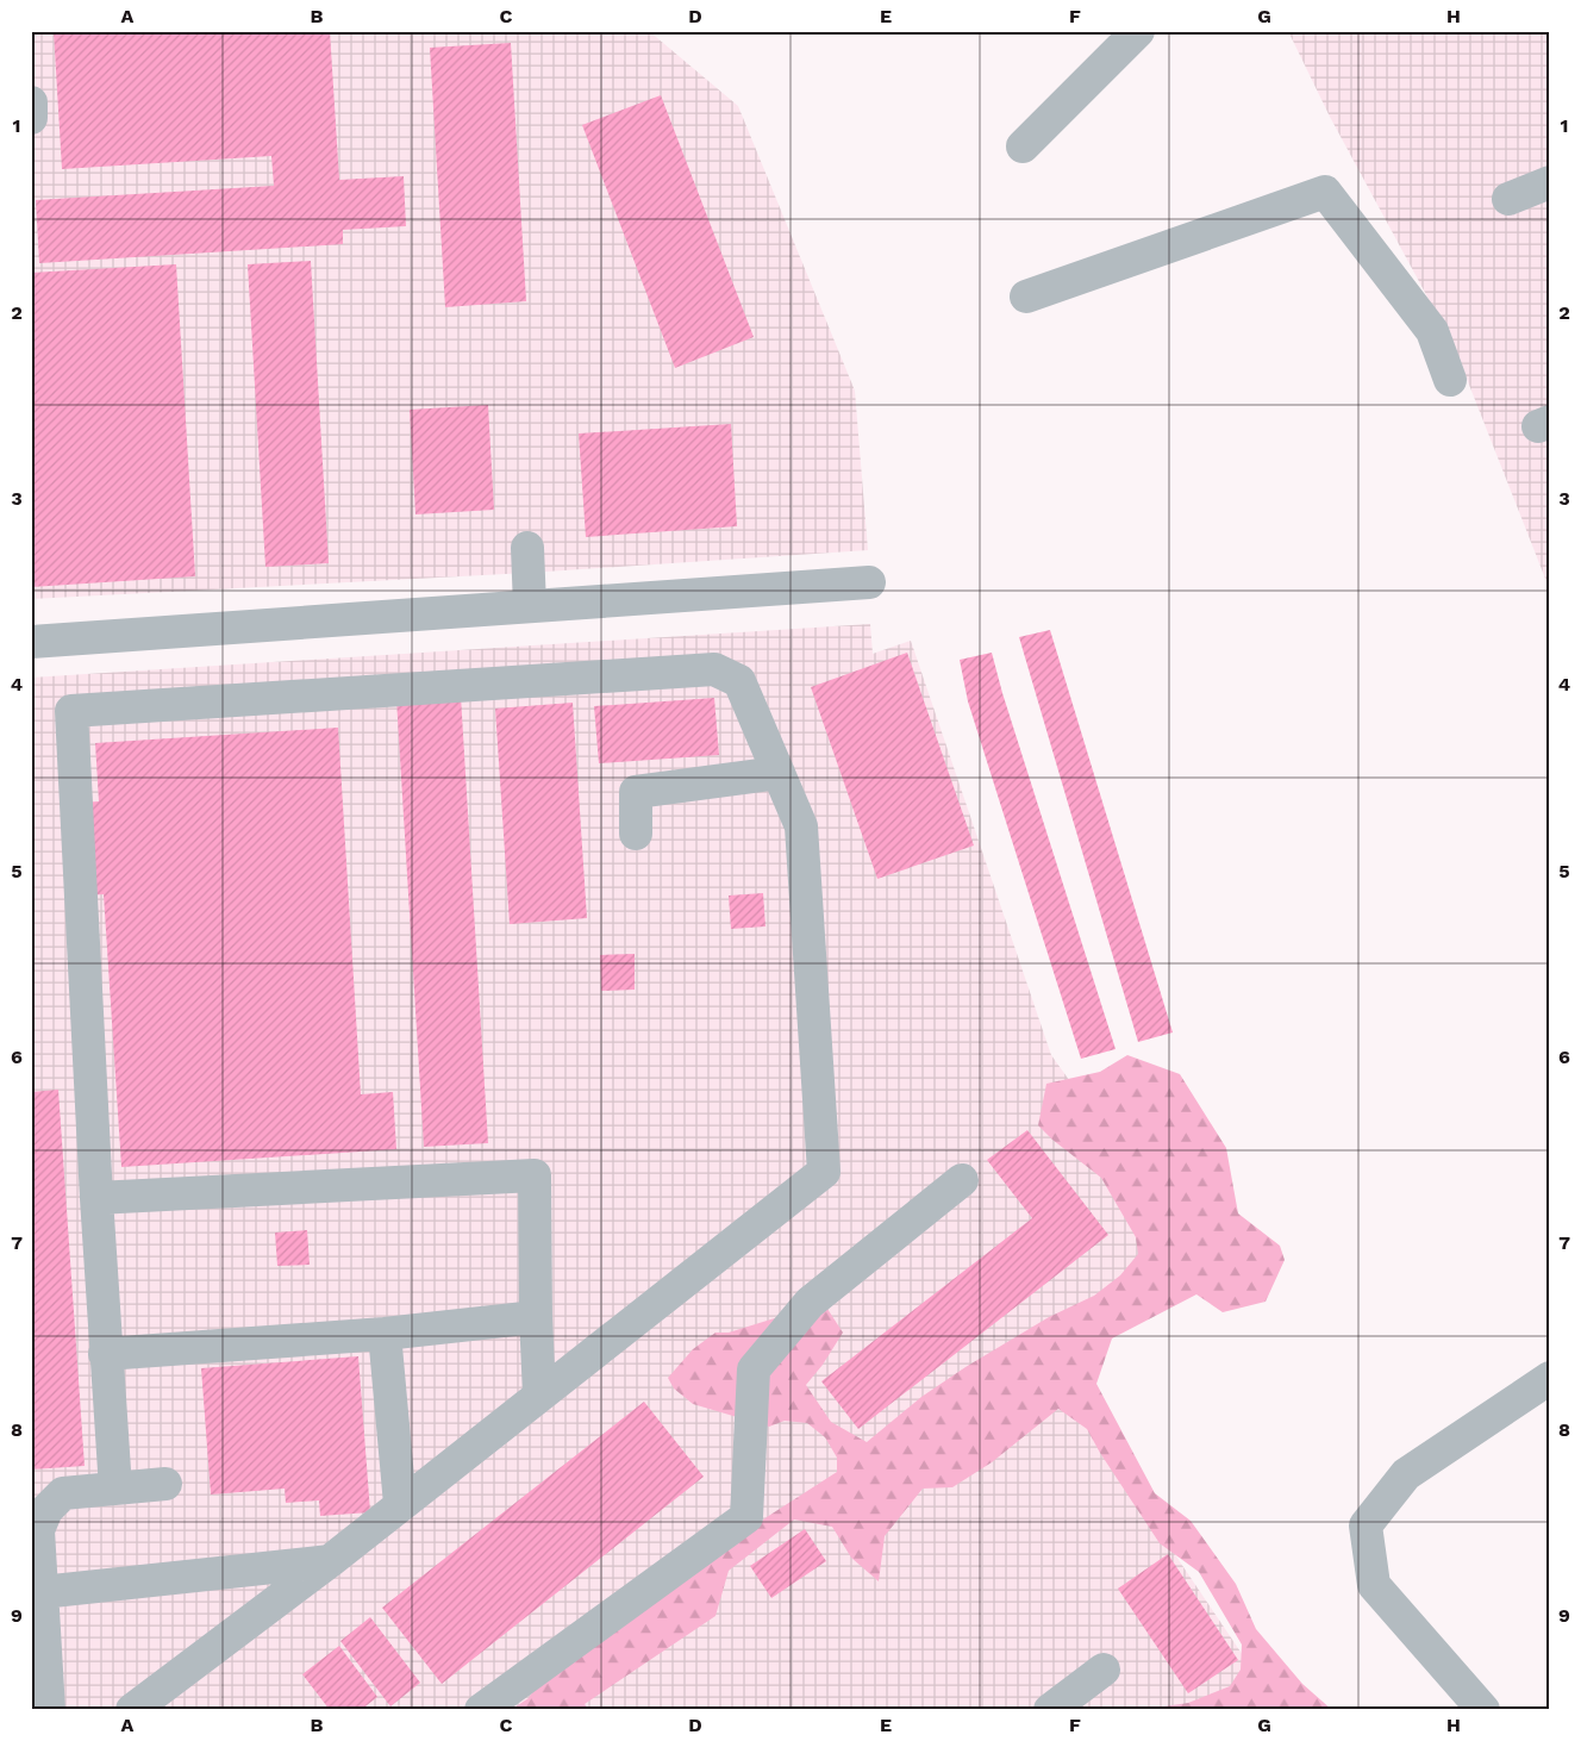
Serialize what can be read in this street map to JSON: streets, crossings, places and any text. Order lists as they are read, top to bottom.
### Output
{
  "grid": {
    "columns": [
      "A",
      "B",
      "C",
      "D",
      "E",
      "F",
      "G",
      "H"
    ],
    "rows": [
      "1",
      "2",
      "3",
      "4",
      "5",
      "6",
      "7",
      "8",
      "9"
    ]
  }
}
